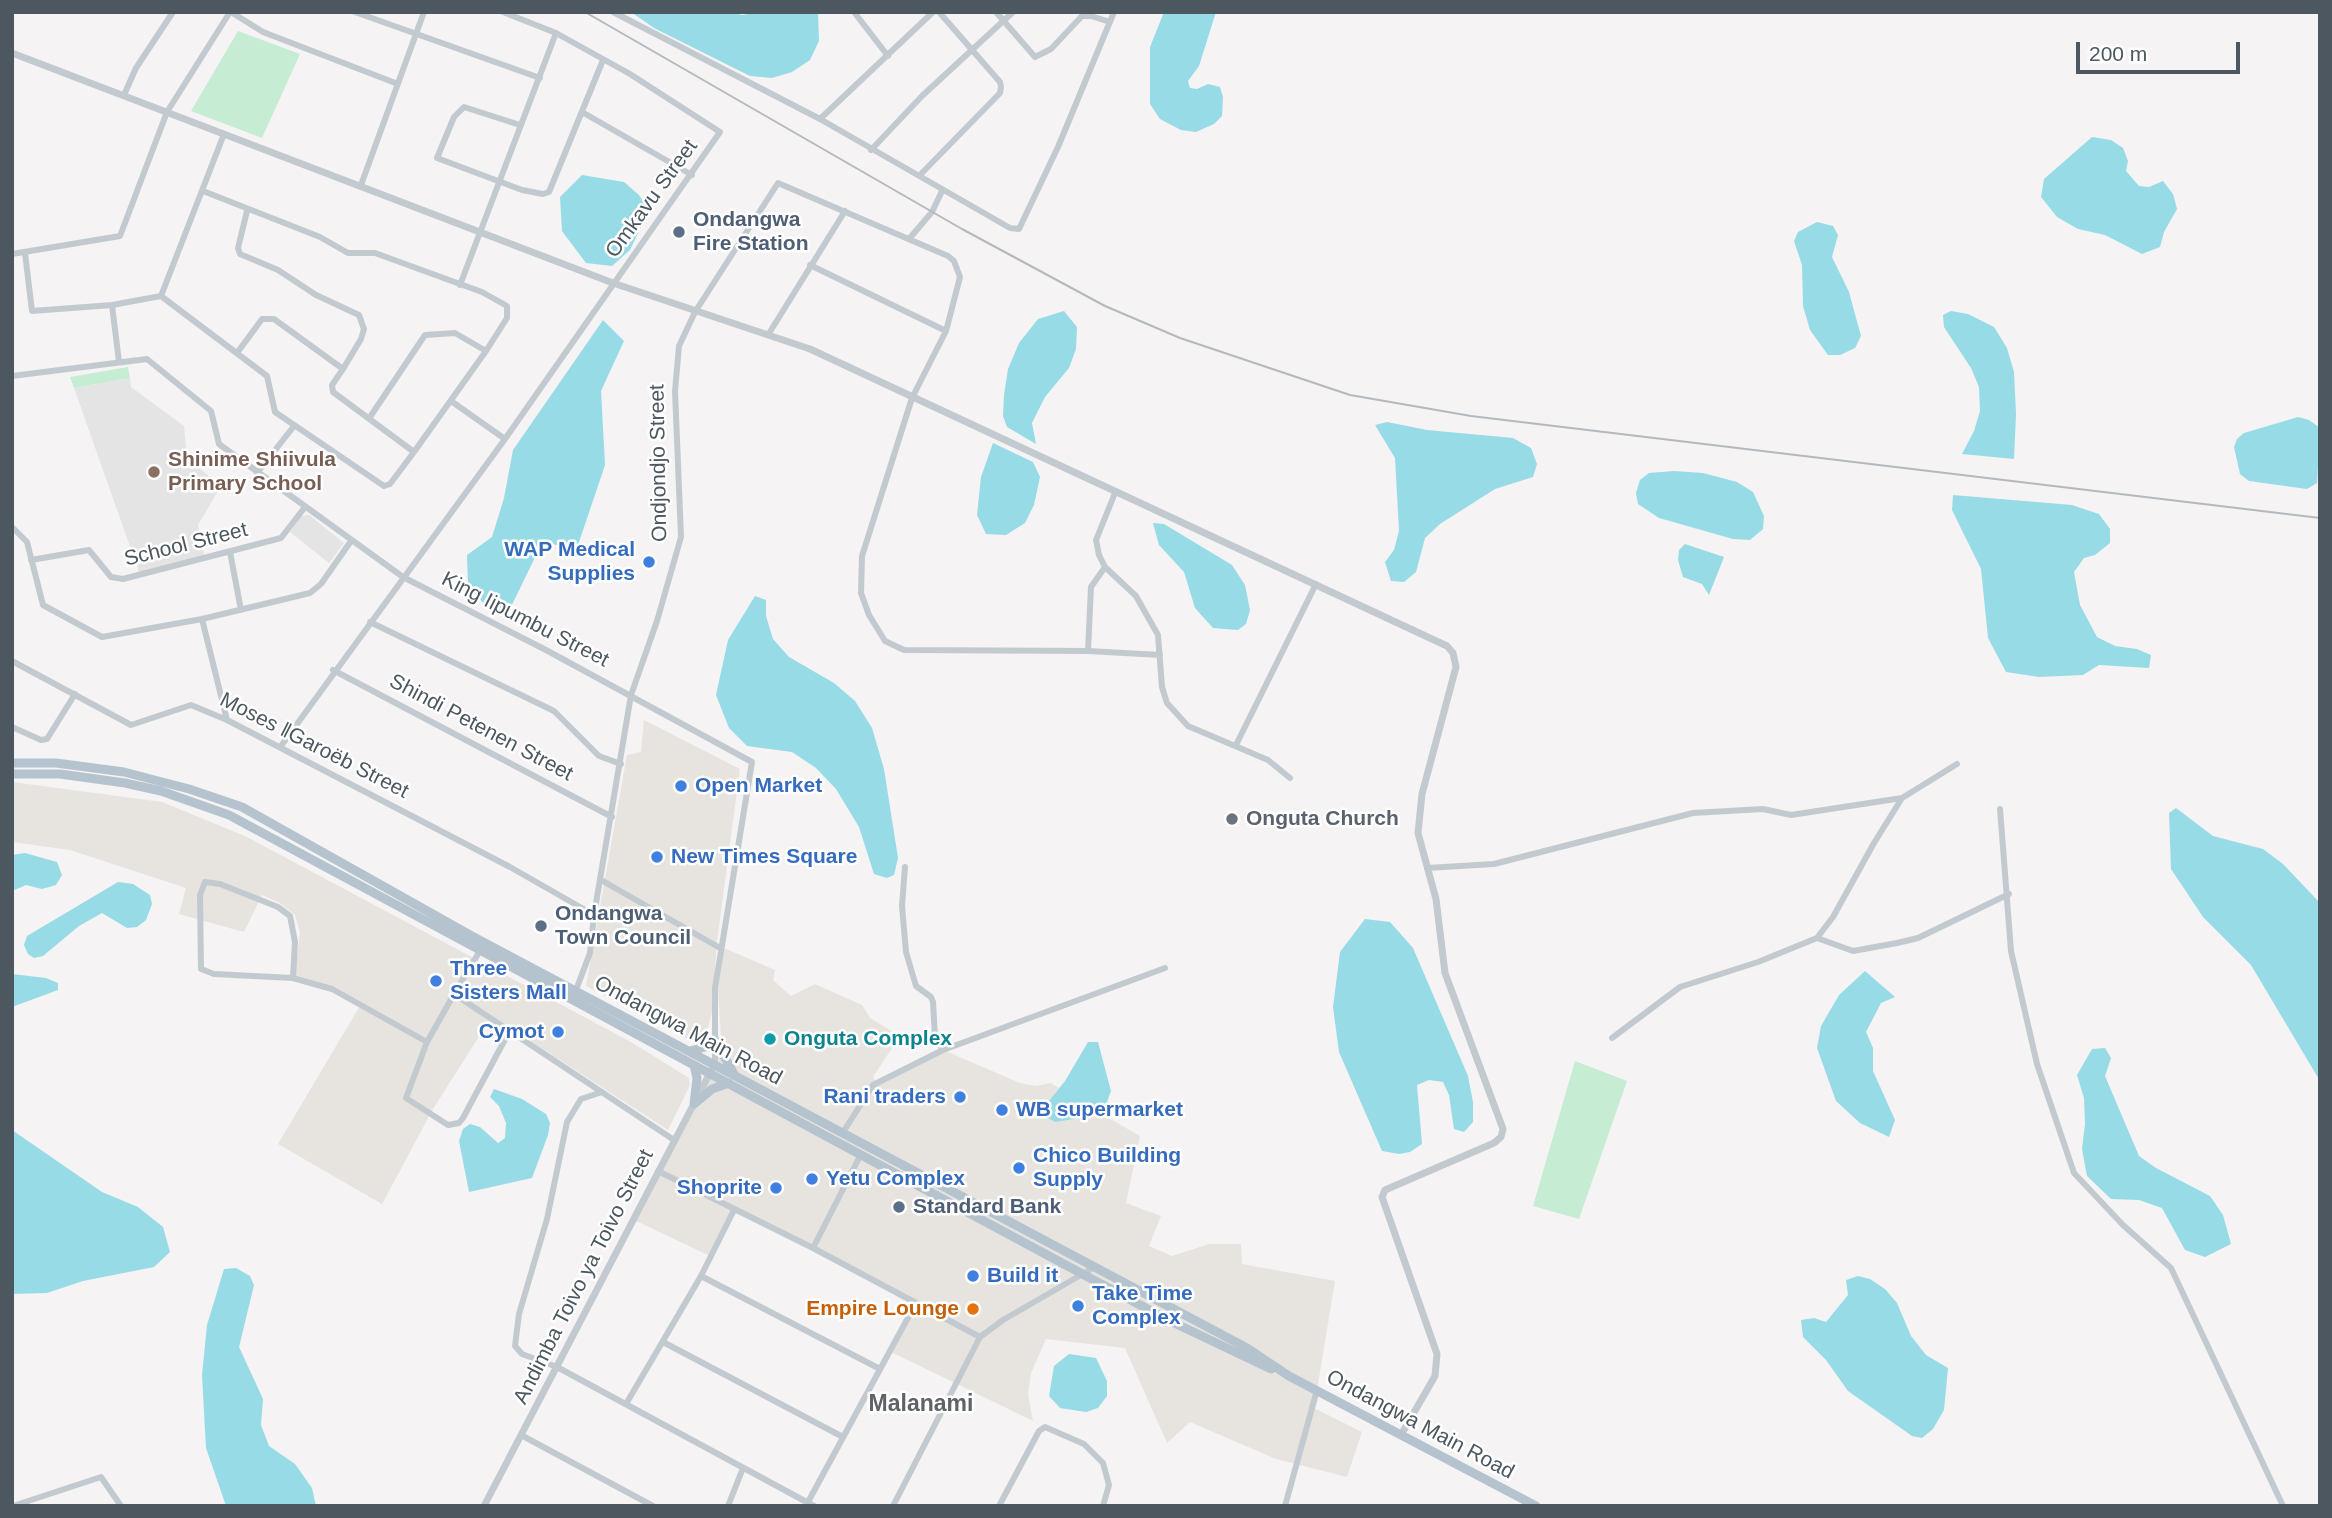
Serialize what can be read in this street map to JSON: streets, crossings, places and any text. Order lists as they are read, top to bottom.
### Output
{
  "streets": {
    "main road": ["Ondangwa Main Road"],
    "street": [
      "Omkavu Street",
      "Ondjondjo Street",
      "School Street",
      "King Iipumbu Street",
      "Shindi Petenen Street",
      "Moses ǁGaroëb Street",
      "Andimba Toivo ya Toivo Street"
    ]
  },
  "crossings": [
    ["Omkavu Street", "King Iipumbu Street"],
    ["Omkavu Street", "Shindi Petenen Street"],
    ["Omkavu Street", "Moses ǁGaroëb Street"],
    ["Ondjondjo Street", "King Iipumbu Street"],
    ["Ondjondjo Street", "Shindi Petenen Street"],
    ["Ondjondjo Street", "Moses ǁGaroëb Street"],
    ["Ondjondjo Street", "Ondangwa Main Road"],
    ["School Street", "King Iipumbu Street"],
    ["Ondangwa Main Road", "Andimba Toivo ya Toivo Street"]
  ],
  "districts": ["Malanami"],
  "places": [
    "Ondangwa Fire Station",
    "Shinime Shiivula Primary School",
    "WAP Medical Supplies",
    "Open Market",
    "Onguta Church",
    "New Times Square",
    "Ondangwa Town Council",
    "Three Sisters Mall",
    "Cymot",
    "Onguta Complex",
    "Rani traders",
    "WB supermarket",
    "Chico Building Supply",
    "Yetu Complex",
    "Shoprite",
    "Standard Bank",
    "Build it",
    "Take Time Complex",
    "Empire Lounge"
  ],
  "scale_bar": "200 m"
}
